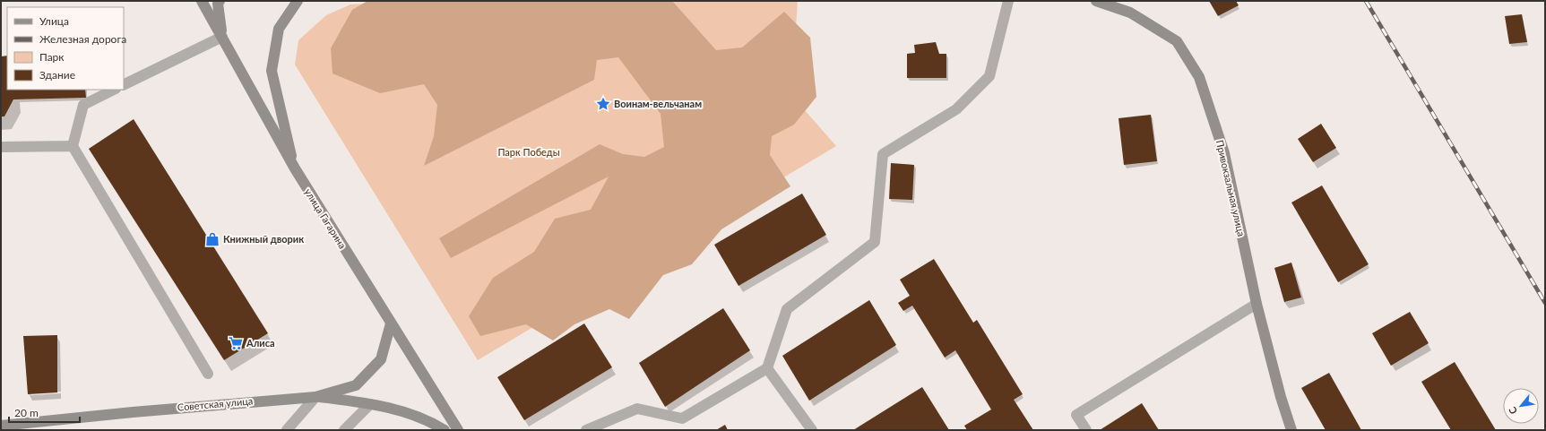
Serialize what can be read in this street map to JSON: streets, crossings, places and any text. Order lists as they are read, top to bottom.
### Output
{
  "streets": {
    "street": ["Привокзальная улица", "улица Гагарина", "Советская улица"]
  },
  "crossings": [
    ["улица Гагарина", "Советская улица"]
  ],
  "parks": ["Парк Победы"],
  "places": {
    "place": ["Воинам-вельчанам"],
    "shop": ["Книжный дворик"],
    "supermarket": ["Алиса"]
  },
  "legend": [
    "Улица",
    "Железная дорога",
    "Парк",
    "Здание"
  ],
  "scale_bar": "20 m",
  "north": "bottom left"
}
